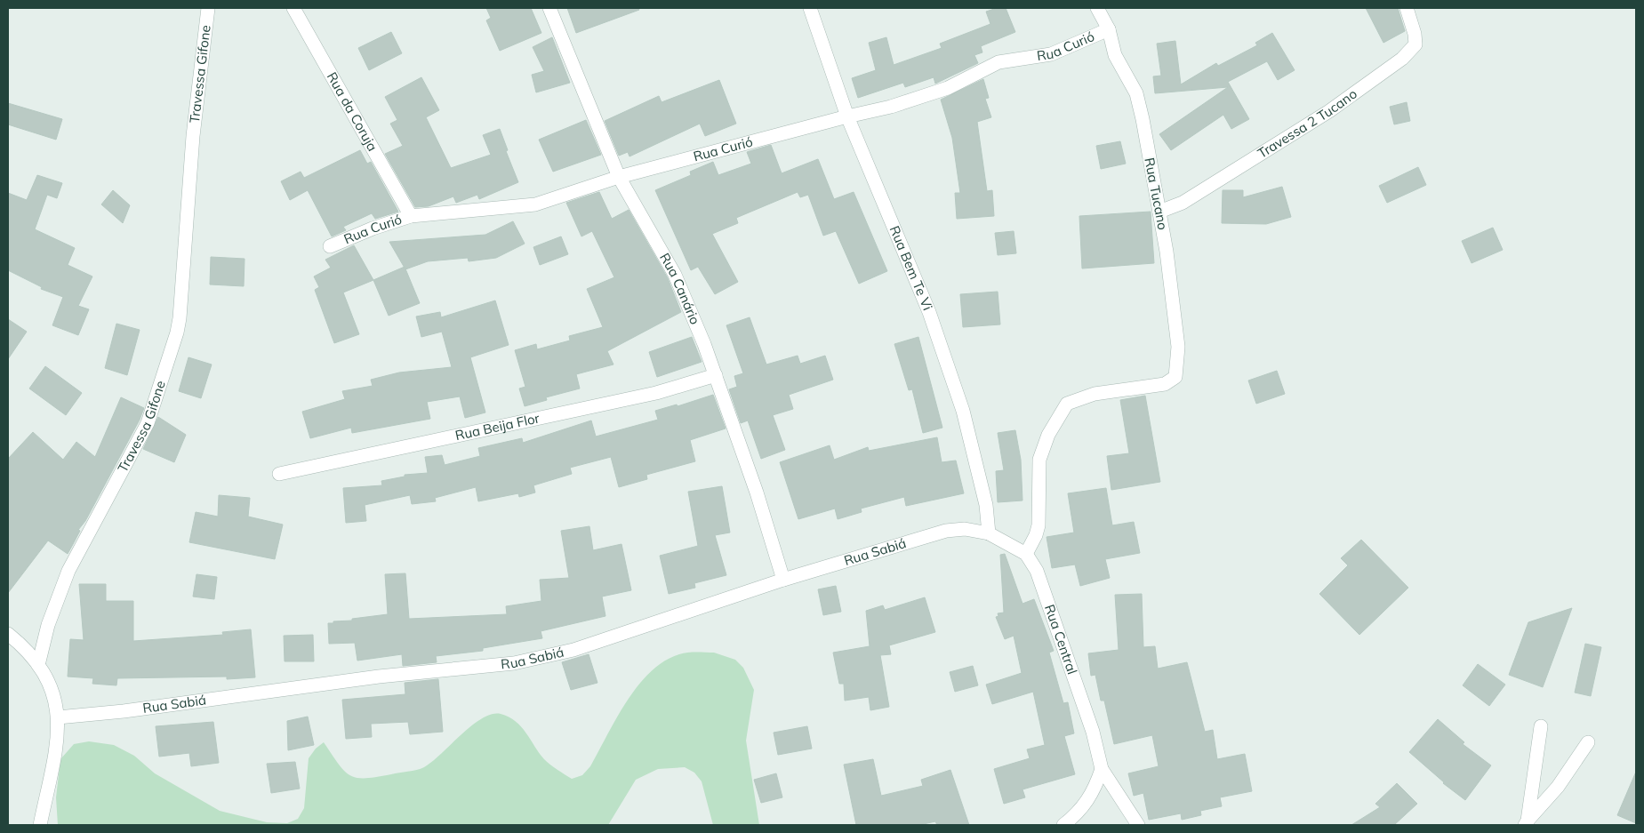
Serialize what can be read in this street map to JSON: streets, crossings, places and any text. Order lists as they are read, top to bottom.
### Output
{
  "streets": {
    "street": [
      "Rua Curió",
      "Travessa Gifone",
      "Rua da Coruja",
      "Travessa 2 Tucano",
      "Rua Tucano",
      "Rua Bem Te Vi",
      "Rua Canário",
      "Rua Beija Flor",
      "Rua Sabiá",
      "Rua Central"
    ]
  },
  "crossings": [
    ["Rua Curió", "Rua da Coruja"],
    ["Rua Curió", "Rua Tucano"],
    ["Rua Curió", "Rua Bem Te Vi"],
    ["Rua Curió", "Rua Canário"],
    ["Travessa 2 Tucano", "Rua Tucano"],
    ["Rua Tucano", "Rua Central"],
    ["Rua Bem Te Vi", "Rua Sabiá"],
    ["Rua Canário", "Rua Beija Flor"],
    ["Rua Canário", "Rua Sabiá"]
  ]
}
